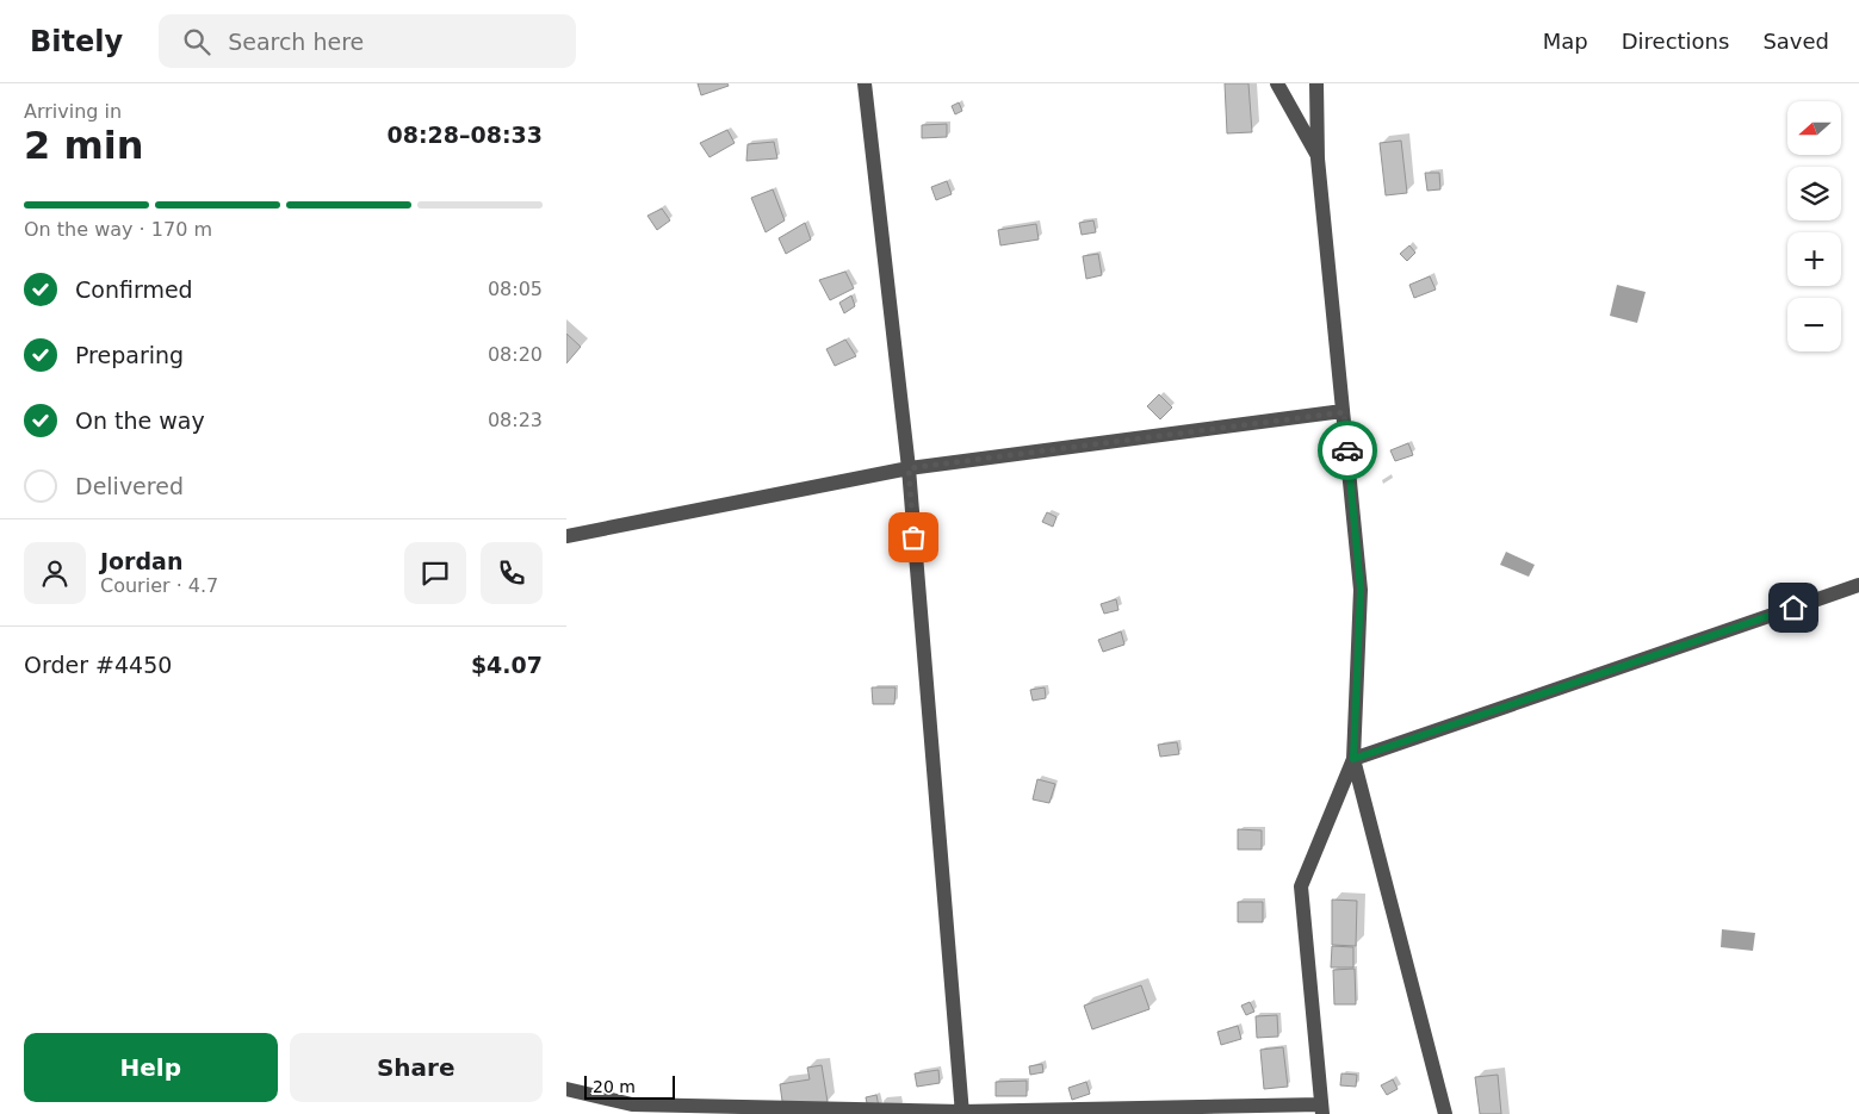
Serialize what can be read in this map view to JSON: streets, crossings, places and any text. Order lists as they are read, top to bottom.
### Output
{
  "scale_bar": "20 m",
  "north": "left",
  "page": {
    "header": "Bitely",
    "search": "Search here",
    "nav": ["Map", "Directions", "Saved"],
    "heading": ["2 min", "Arriving in", "08:28–08:33"],
    "panel": [
      "Jordan",
      "Courier · 4.7",
      "Order #4450",
      "$4.07"
    ],
    "map_buttons": ["+", "−"],
    "bar": "On the way · 170 m",
    "list": [
      ["Confirmed", "08:05"],
      ["Preparing", "08:20"],
      ["On the way", "08:23"],
      "Delivered"
    ],
    "buttons": ["Help", "Share"],
    "scale": "20 m"
  }
}
